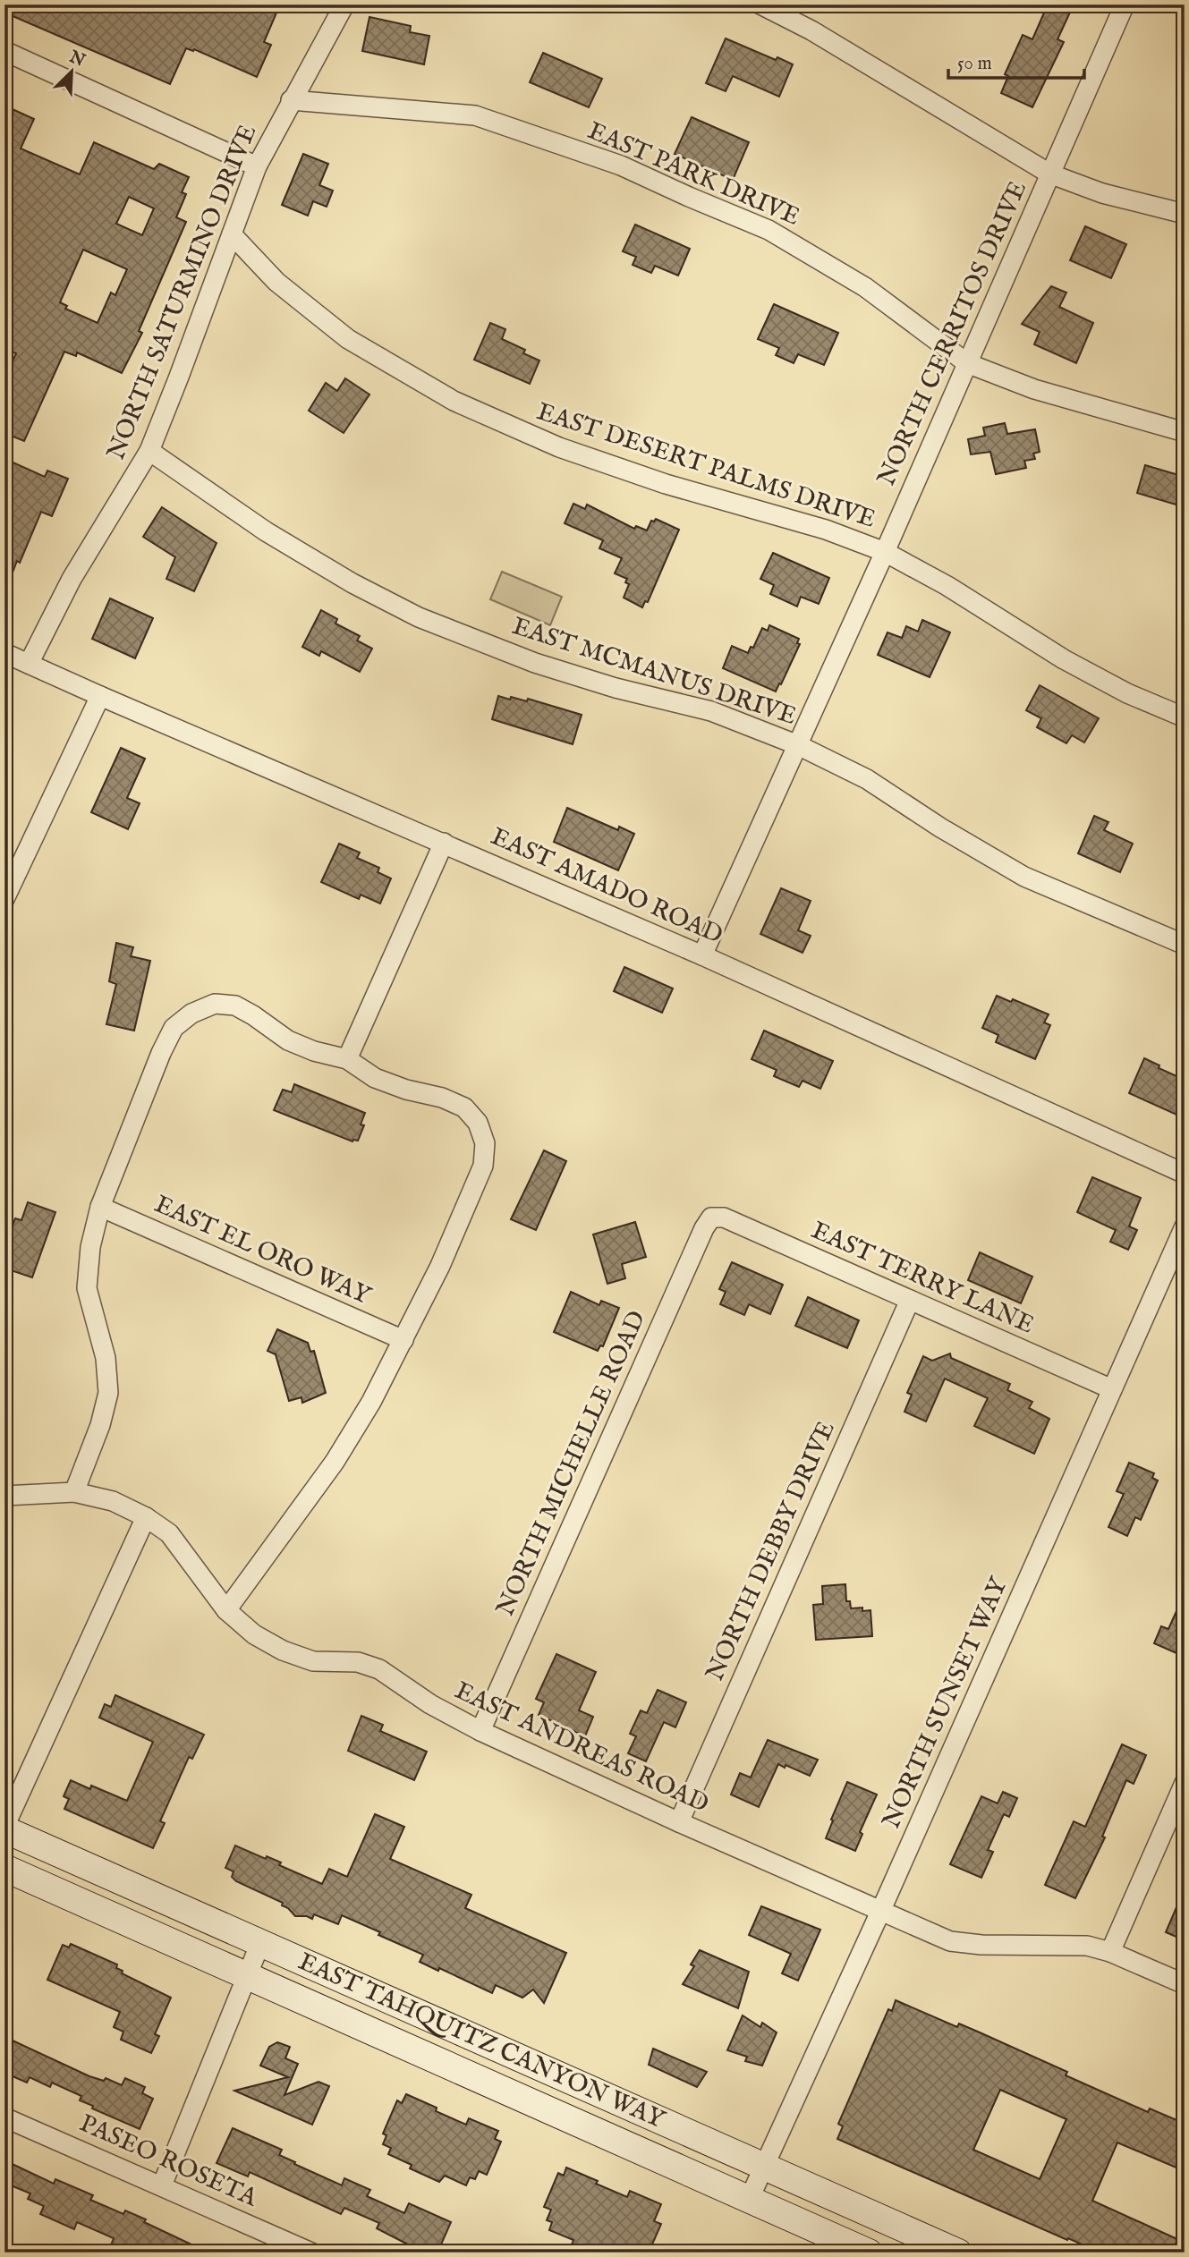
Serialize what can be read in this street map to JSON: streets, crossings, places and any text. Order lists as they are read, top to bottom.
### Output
{
  "streets": {
    "main road": ["EAST TAHQUITZ CANYON WAY"],
    "street": [
      "EAST PARK DRIVE",
      "NORTH SATURMINO DRIVE",
      "NORTH CERRITOS DRIVE",
      "EAST DESERT PALMS DRIVE",
      "EAST MCMANUS DRIVE",
      "EAST AMADO ROAD",
      "EAST EL ORO WAY",
      "EAST TERRY LANE",
      "NORTH MICHELLE ROAD",
      "NORTH DEBBY DRIVE",
      "NORTH SUNSET WAY",
      "EAST ANDREAS ROAD",
      "PASEO ROSETA"
    ]
  },
  "crossings": [
    ["EAST PARK DRIVE", "NORTH SATURMINO DRIVE"],
    ["EAST PARK DRIVE", "NORTH CERRITOS DRIVE"],
    ["NORTH SATURMINO DRIVE", "EAST DESERT PALMS DRIVE"],
    ["NORTH SATURMINO DRIVE", "EAST MCMANUS DRIVE"],
    ["NORTH SATURMINO DRIVE", "EAST AMADO ROAD"],
    ["NORTH CERRITOS DRIVE", "EAST DESERT PALMS DRIVE"],
    ["NORTH CERRITOS DRIVE", "EAST MCMANUS DRIVE"],
    ["NORTH CERRITOS DRIVE", "EAST AMADO ROAD"],
    ["EAST TERRY LANE", "NORTH MICHELLE ROAD"],
    ["EAST TERRY LANE", "NORTH DEBBY DRIVE"],
    ["EAST TERRY LANE", "NORTH SUNSET WAY"],
    ["NORTH MICHELLE ROAD", "EAST ANDREAS ROAD"],
    ["NORTH DEBBY DRIVE", "EAST ANDREAS ROAD"],
    ["NORTH SUNSET WAY", "EAST ANDREAS ROAD"],
    ["NORTH SUNSET WAY", "EAST TAHQUITZ CANYON WAY"]
  ],
  "scale_bar": "50 m",
  "north": "top right"
}
